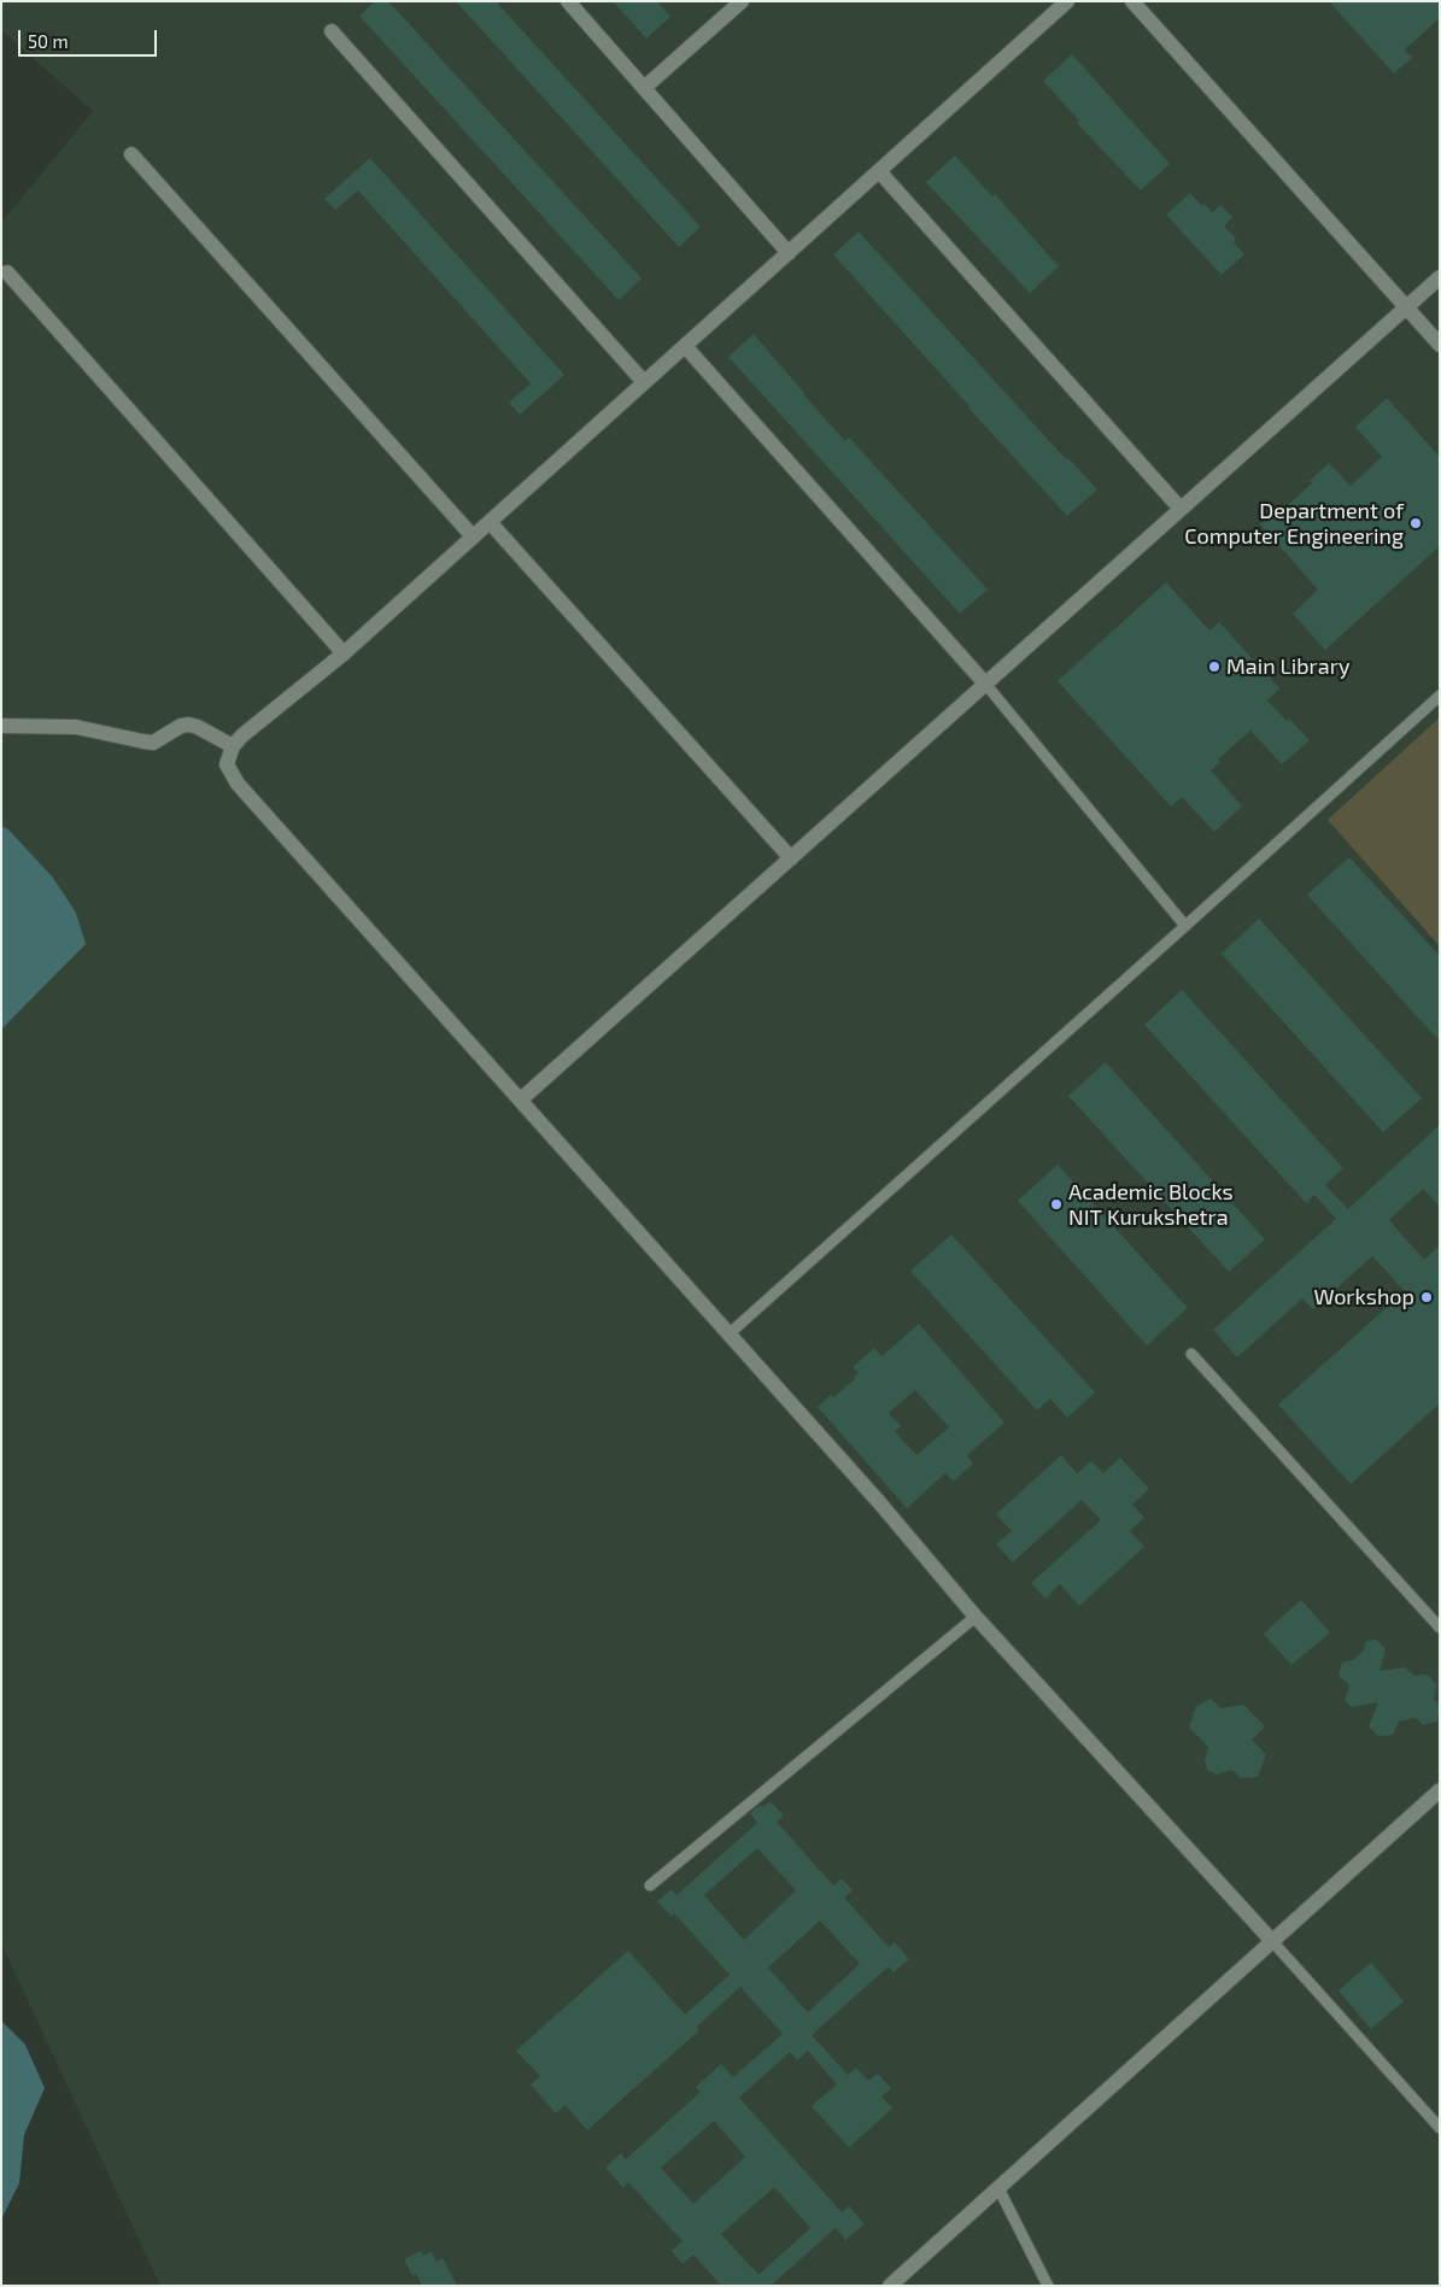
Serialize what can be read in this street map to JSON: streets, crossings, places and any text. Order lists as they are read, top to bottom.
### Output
{
  "places": [
    "Department of Computer Engineering",
    "Main Library",
    "Academic Blocks NIT Kurukshetra",
    "Workshop"
  ],
  "scale_bar": "50 m"
}
